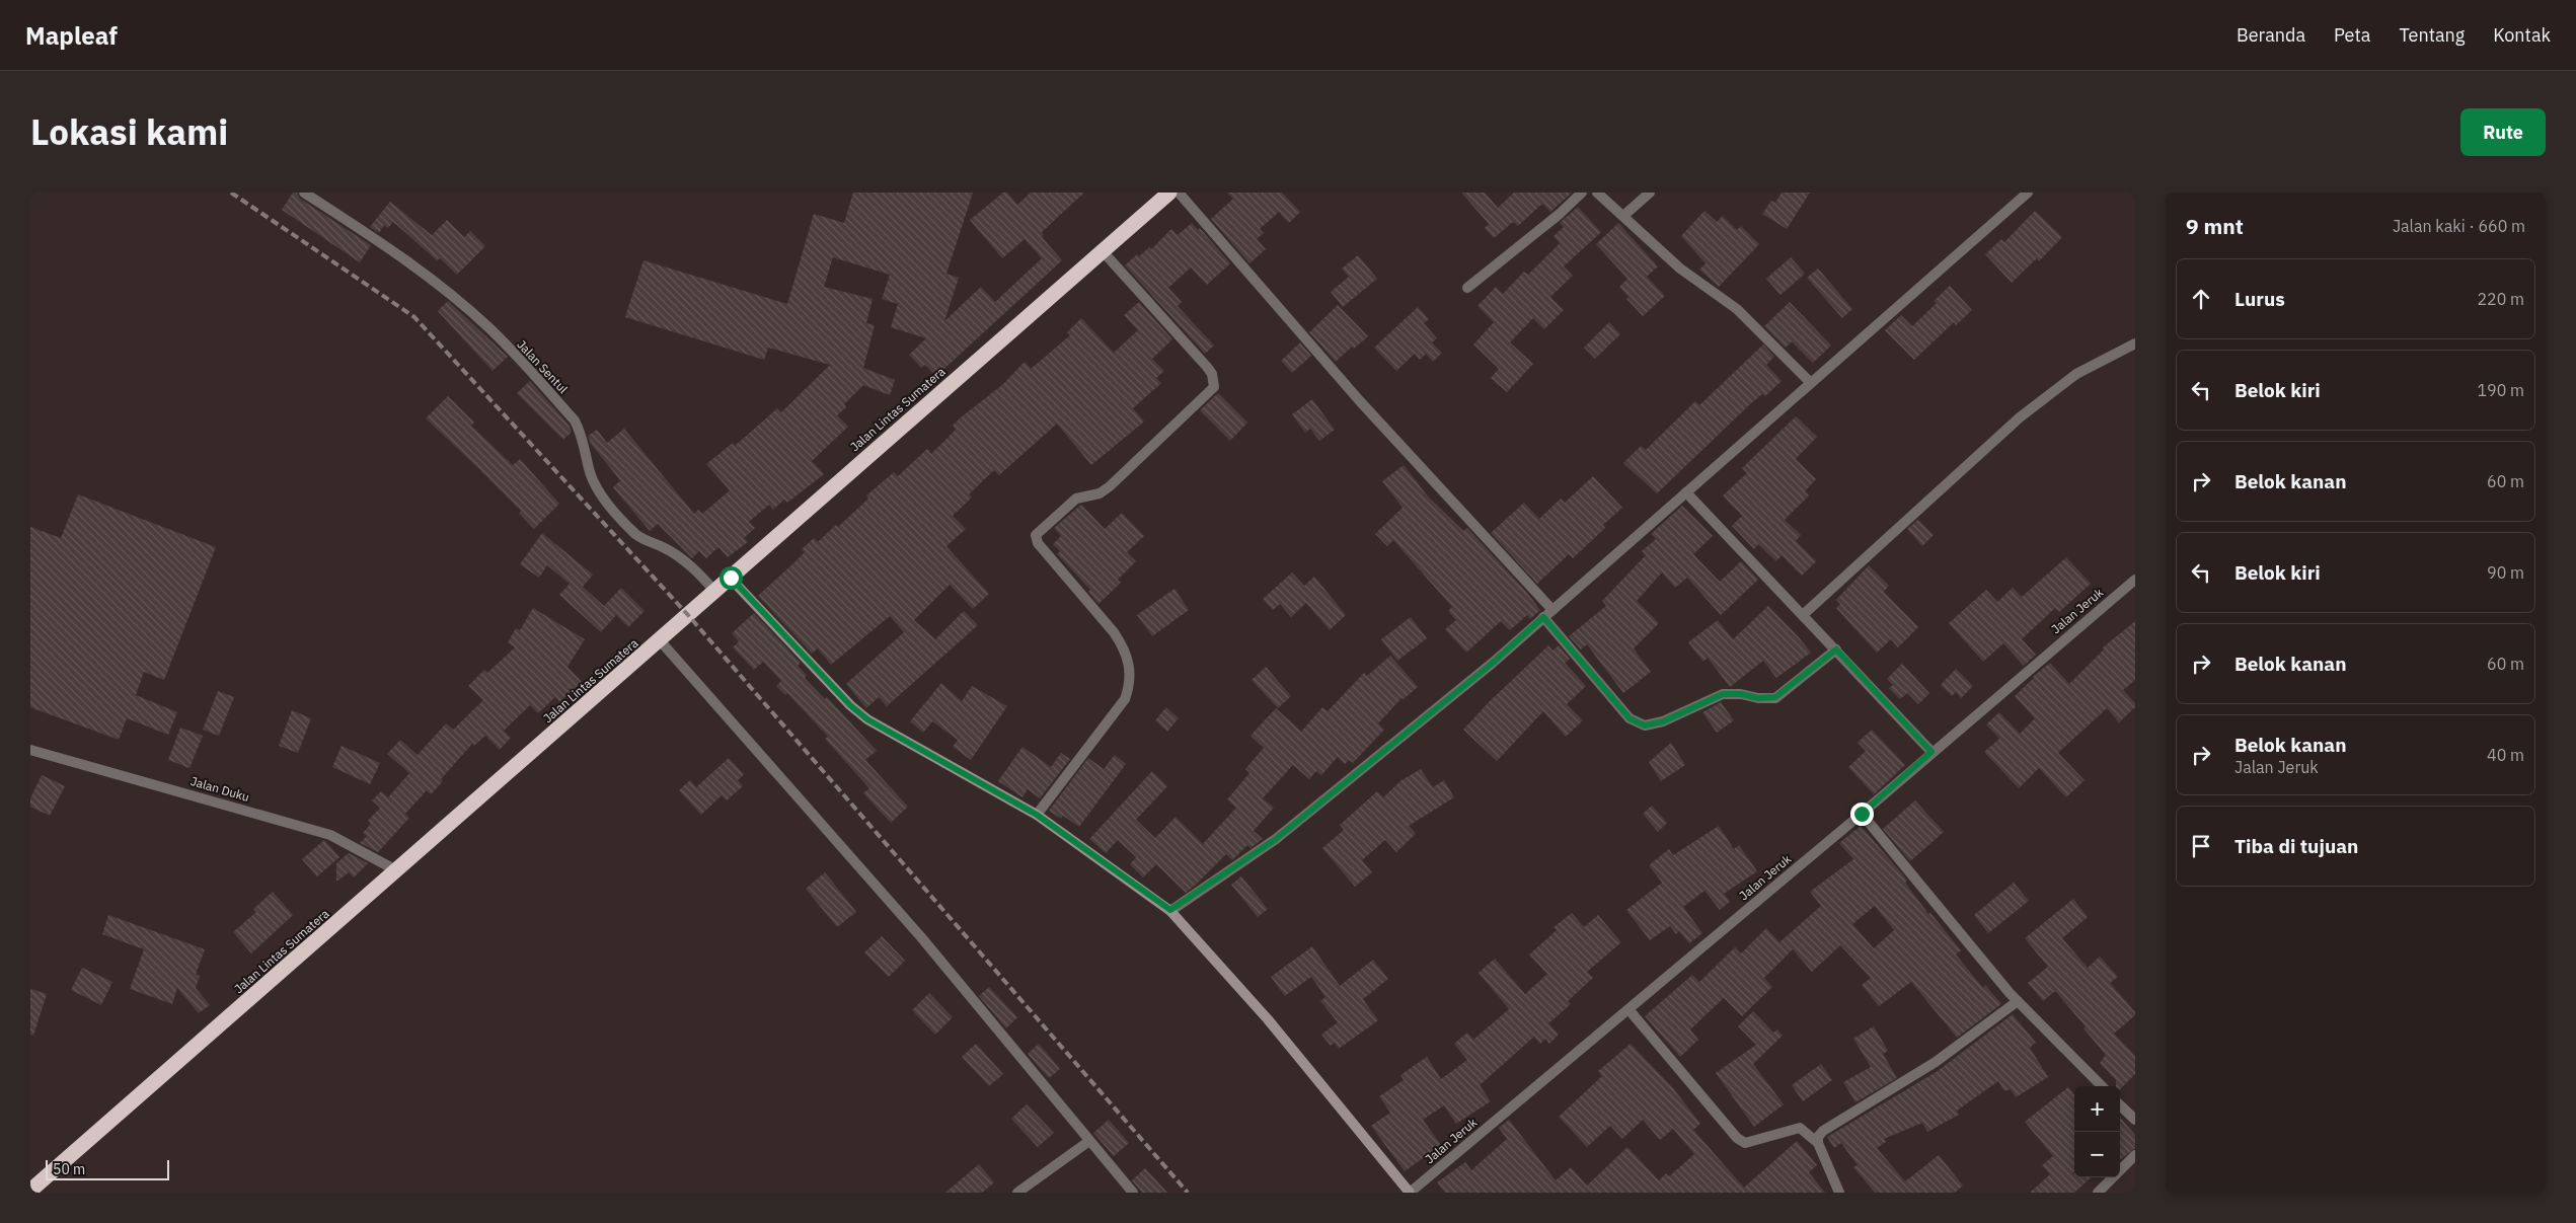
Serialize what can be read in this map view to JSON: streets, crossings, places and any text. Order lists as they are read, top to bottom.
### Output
{
  "streets": {
    "highway": ["Jalan Lintas Sumatera"],
    "street": ["Jalan Sentul", "Jalan Jeruk", "Jalan Duku"]
  },
  "crossings": [
    ["Jalan Sentul", "Jalan Lintas Sumatera"],
    ["Jalan Lintas Sumatera", "Jalan Duku"]
  ],
  "scale_bar": "50 m",
  "page": {
    "header": "Mapleaf",
    "nav": [
      "Beranda",
      "Peta",
      "Tentang",
      "Kontak"
    ],
    "title": "Lokasi kami",
    "buttons": "Rute",
    "heading": ["9 mnt", "Jalan kaki · 660 m"],
    "list": [
      ["Lurus", "220 m"],
      ["Belok kiri", "190 m"],
      ["Belok kanan", "60 m"],
      ["Belok kiri", "90 m"],
      ["Belok kanan", "60 m"],
      ["Belok kanan", "Jalan Jeruk", "40 m"],
      "Tiba di tujuan"
    ],
    "map_buttons": ["+", "−"],
    "scale": "50 m"
  }
}
